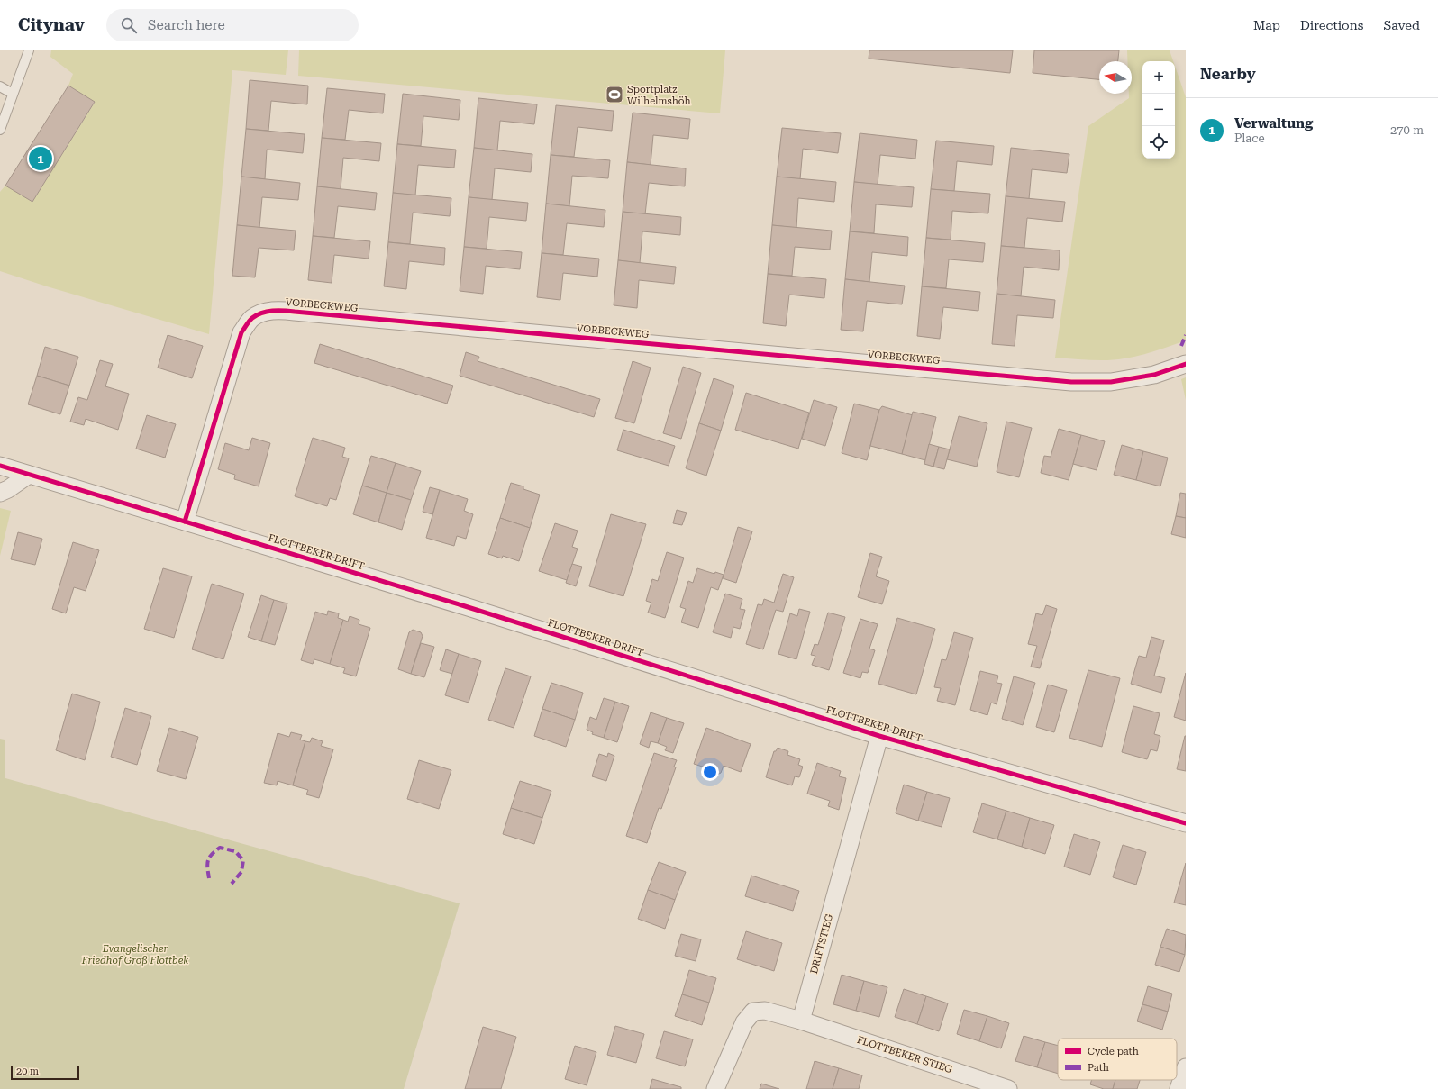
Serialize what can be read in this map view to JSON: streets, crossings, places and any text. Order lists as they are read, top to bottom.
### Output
{
  "streets": {
    "street": [
      "VORBECKWEG",
      "FLOTTBEKER DRIFT",
      "DRIFTSTIEG",
      "FLOTTBEKER STIEG"
    ]
  },
  "crossings": [
    ["VORBECKWEG", "FLOTTBEKER DRIFT"],
    ["FLOTTBEKER DRIFT", "DRIFTSTIEG"],
    ["DRIFTSTIEG", "FLOTTBEKER STIEG"]
  ],
  "parks": ["Evangelischer Friedhof Groß Flottbek"],
  "places": {
    "sports": ["Sportplatz Wilhelmshöh"]
  },
  "legend": ["Cycle path", "Path"],
  "scale_bar": "20 m",
  "north": "left",
  "page": {
    "header": "Citynav",
    "search": "Search here",
    "nav": ["Map", "Directions", "Saved"],
    "heading": "Nearby",
    "map_buttons": ["+", "−"],
    "list": [
      {
        "mark": "1",
        "name": "Verwaltung",
        "note": "Place",
        "value": "270 m"
      }
    ],
    "pins": "1",
    "scale": "20 m"
  }
}
